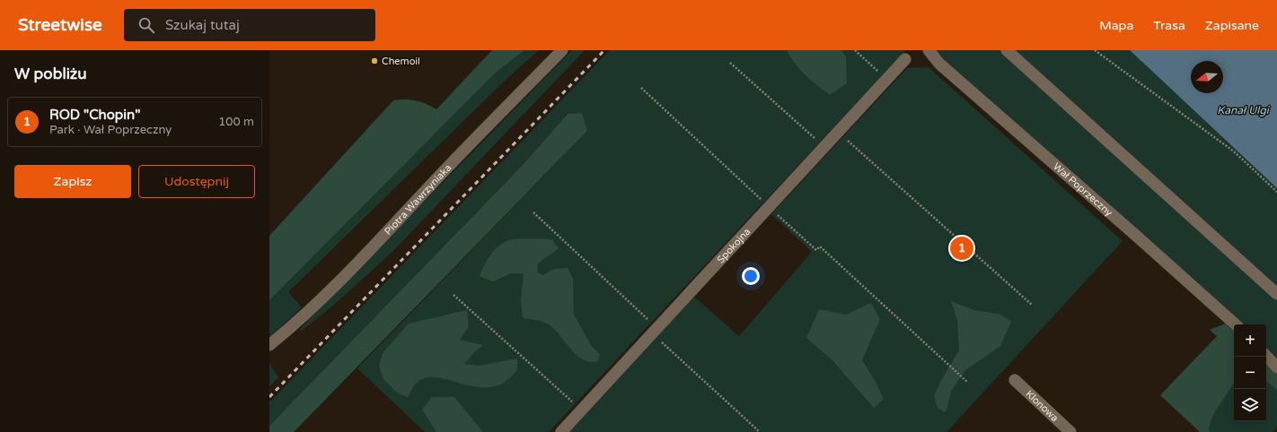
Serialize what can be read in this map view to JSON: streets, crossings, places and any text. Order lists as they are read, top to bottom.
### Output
{
  "streets": {
    "street": [
      "Wał Poprzeczny",
      "Piotra Wawrzyniaka",
      "Spokojna",
      "Klonowa"
    ]
  },
  "water": ["Kanał Ulgi"],
  "places": ["Chemoil"],
  "north": "left",
  "page": {
    "header": "Streetwise",
    "search": "Szukaj tutaj",
    "nav": ["Mapa", "Trasa", "Zapisane"],
    "heading": "W pobliżu",
    "list": [
      {
        "mark": "1",
        "name": "ROD \"Chopin\"",
        "note": "Park · Wał Poprzeczny",
        "value": "100 m"
      }
    ],
    "buttons": ["Zapisz", "Udostępnij"],
    "pins": "1",
    "map_buttons": ["+", "−"]
  }
}
